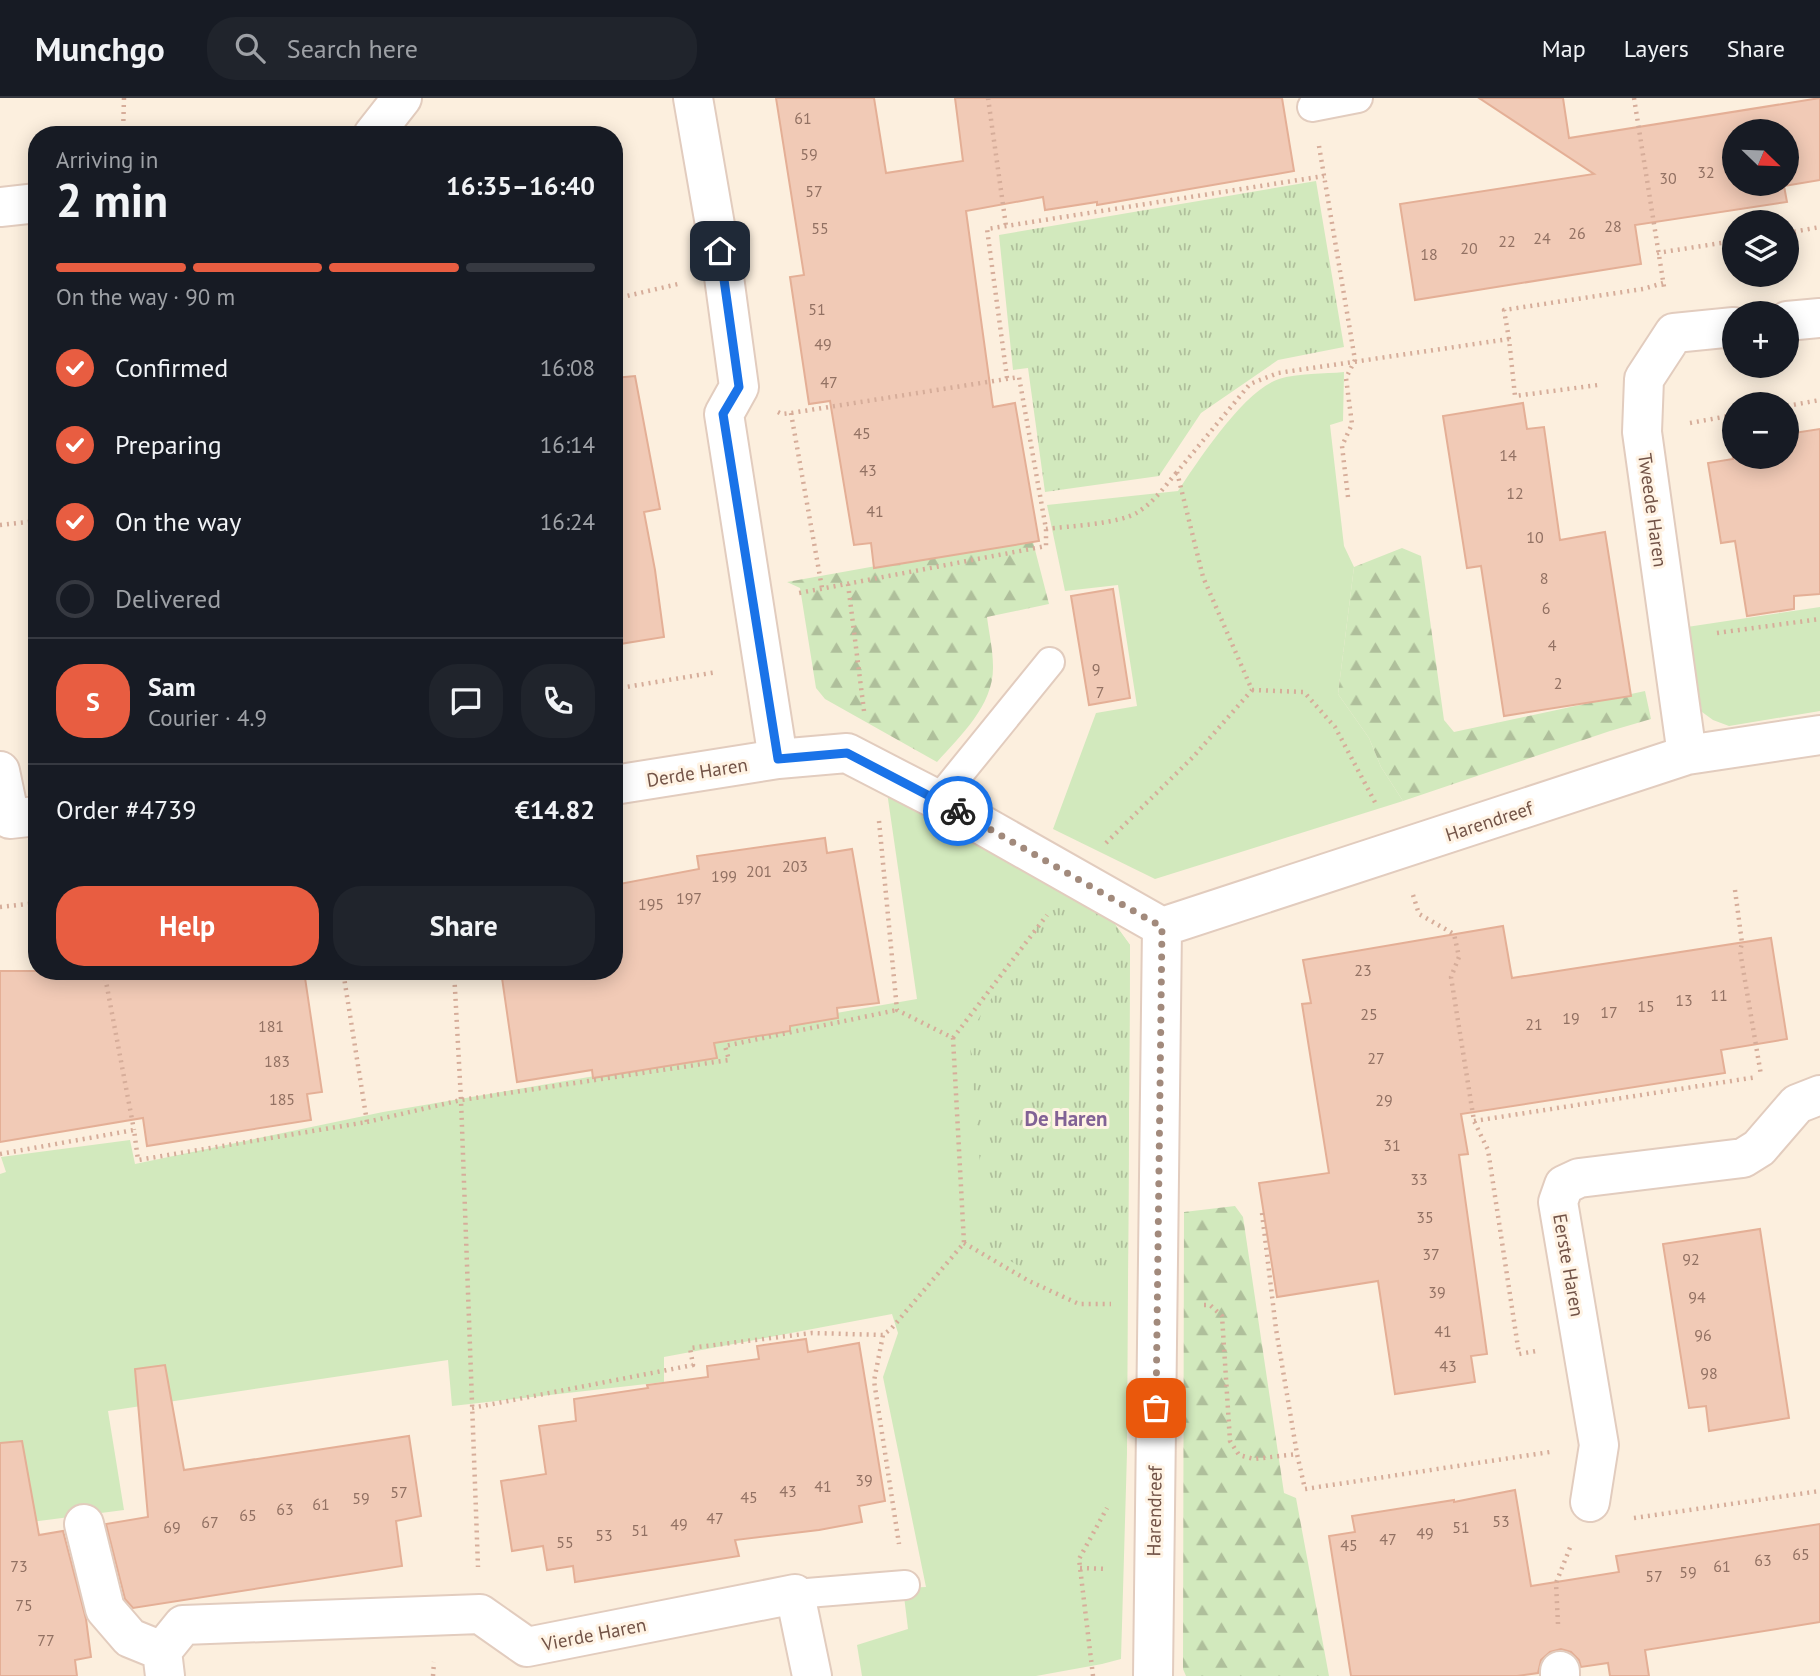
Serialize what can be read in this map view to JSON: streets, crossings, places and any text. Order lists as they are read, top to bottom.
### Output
{
  "streets": {
    "street": [
      "Tweede Haren",
      "Derde Haren",
      "Harendreef",
      "Eerste Haren",
      "Vierde Haren"
    ]
  },
  "crossings": [
    ["Tweede Haren", "Harendreef"]
  ],
  "districts": ["De Haren"],
  "house_numbers": [
    "61",
    "59",
    "32",
    "30",
    "57",
    "28",
    "55",
    "26",
    "24",
    "22",
    "20",
    "18",
    "51",
    "49",
    "47",
    "45",
    "14",
    "43",
    "12",
    "41",
    "10",
    "8",
    "6",
    "4",
    "9",
    "2",
    "7",
    "203",
    "201",
    "199",
    "197",
    "195",
    "23",
    "11",
    "13",
    "15",
    "17",
    "25",
    "19",
    "21",
    "181",
    "27",
    "183",
    "185",
    "29",
    "31",
    "33",
    "35",
    "37",
    "92",
    "39",
    "94",
    "41",
    "96",
    "43",
    "98",
    "39",
    "41",
    "43",
    "57",
    "45",
    "59",
    "61",
    "63",
    "65",
    "47",
    "53",
    "67",
    "49",
    "69",
    "51",
    "51",
    "49",
    "53",
    "47",
    "55",
    "45",
    "65",
    "63",
    "73",
    "61",
    "59",
    "57",
    "75",
    "77"
  ],
  "north": "bottom right",
  "page": {
    "header": "Munchgo",
    "search": "Search here",
    "nav": ["Map", "Layers", "Share"],
    "map_buttons": ["+", "−"],
    "heading": ["2 min", "Arriving in", "16:35–16:40"],
    "panel": [
      "Sam",
      "Courier · 4.9",
      "Order #4739",
      "€14.82"
    ],
    "bar": "On the way · 90 m",
    "list": [
      ["Confirmed", "16:08"],
      ["Preparing", "16:14"],
      ["On the way", "16:24"],
      "Delivered"
    ],
    "round": "S",
    "buttons": ["Help", "Share"]
  }
}
